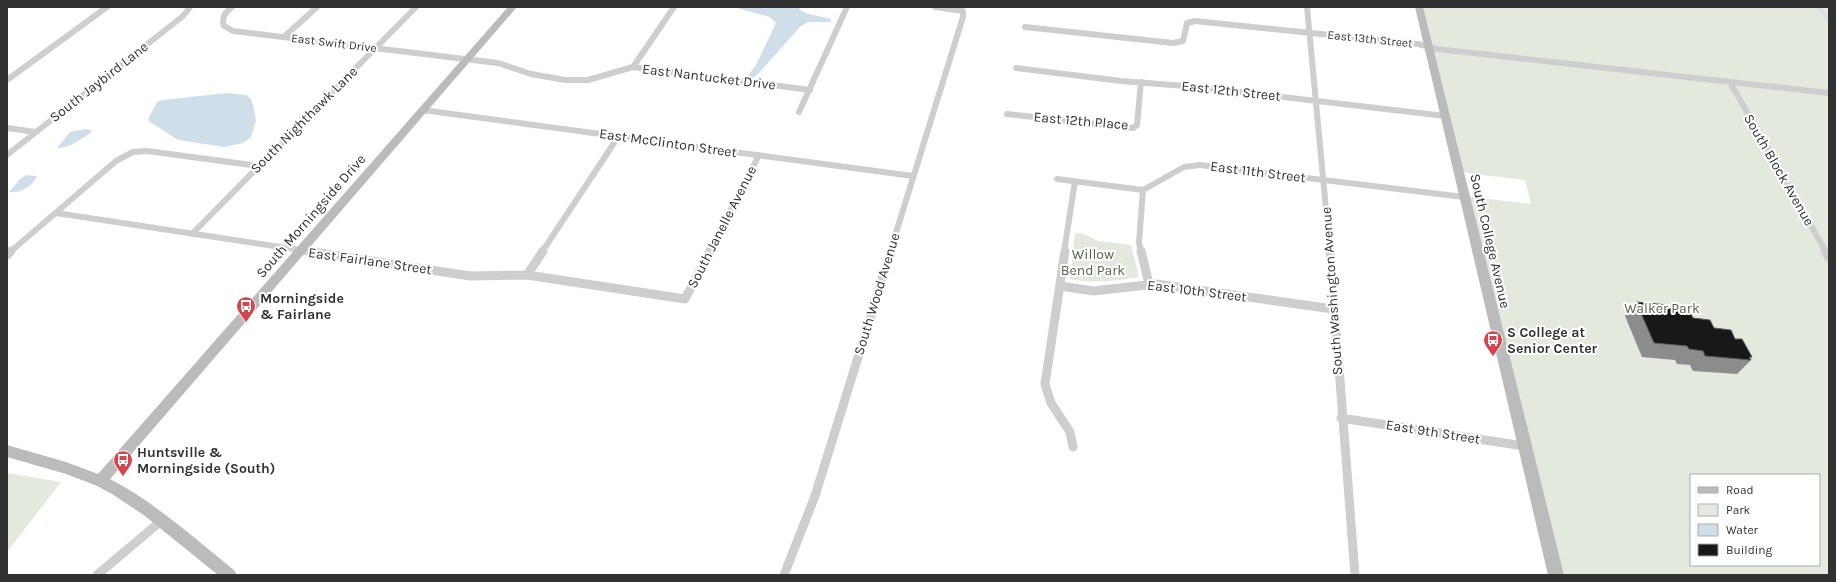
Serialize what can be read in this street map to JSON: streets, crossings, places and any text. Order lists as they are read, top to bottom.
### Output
{
  "streets": {
    "street": [
      "East 13th Street",
      "East Swift Drive",
      "East Nantucket Drive",
      "South Jaybird Lane",
      "East 12th Street",
      "South Nighthawk Lane",
      "East 12th Place",
      "East McClinton Street",
      "South Block Avenue",
      "East 11th Street",
      "South Morningside Drive",
      "South Janelle Avenue",
      "South College Avenue",
      "East Fairlane Street",
      "East 10th Street",
      "South Washington Avenue",
      "South Wood Avenue",
      "East 9th Street"
    ]
  },
  "crossings": [
    ["East 13th Street", "South Block Avenue"],
    ["East 13th Street", "South College Avenue"],
    ["East 13th Street", "South Washington Avenue"],
    ["East Swift Drive", "East Nantucket Drive"],
    ["East Swift Drive", "South Nighthawk Lane"],
    ["East Swift Drive", "South Morningside Drive"],
    ["East Nantucket Drive", "South Morningside Drive"],
    ["East 12th Street", "East 12th Place"],
    ["East 12th Street", "South College Avenue"],
    ["East 12th Street", "South Washington Avenue"],
    ["South Nighthawk Lane", "East Fairlane Street"],
    ["East McClinton Street", "South Morningside Drive"],
    ["East McClinton Street", "South Janelle Avenue"],
    ["East McClinton Street", "South Wood Avenue"],
    ["East 11th Street", "South College Avenue"],
    ["East 11th Street", "South Washington Avenue"],
    ["South Morningside Drive", "East Fairlane Street"],
    ["South Janelle Avenue", "East Fairlane Street"],
    ["South College Avenue", "East 9th Street"],
    ["East 10th Street", "South Washington Avenue"],
    ["South Washington Avenue", "East 9th Street"]
  ],
  "parks": ["Willow Bend Park", "Walker Park"],
  "places": {
    "bus stop": ["Morningside & Fairlane", "S College at Senior Center", "Huntsville & Morningside (South)"]
  },
  "legend": [
    "Road",
    "Park",
    "Water",
    "Building"
  ]
}
